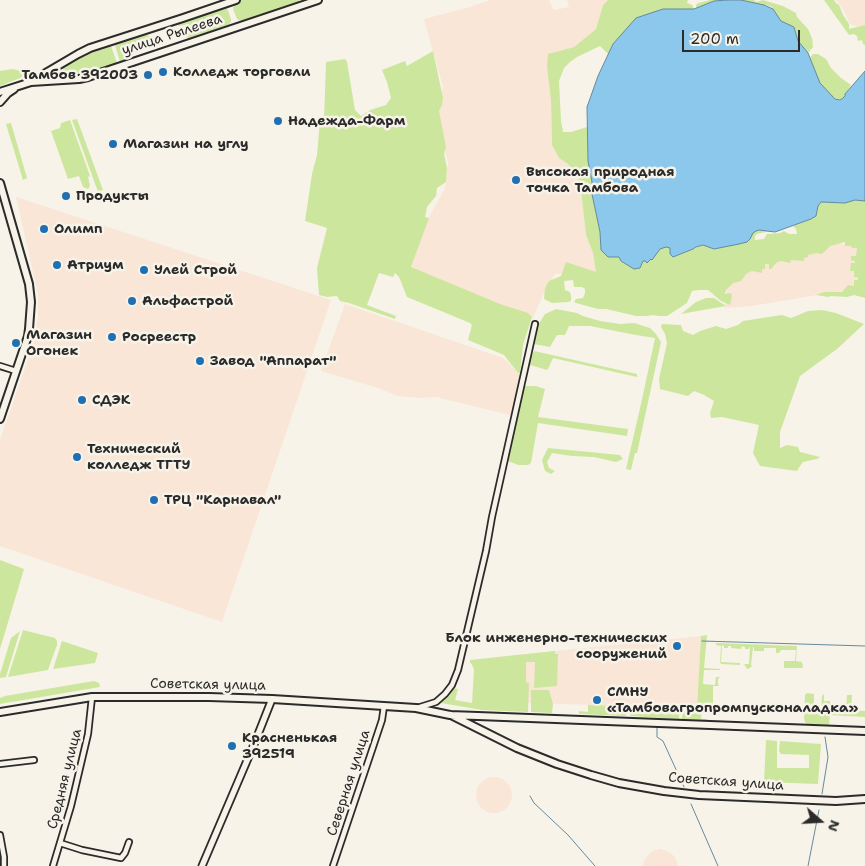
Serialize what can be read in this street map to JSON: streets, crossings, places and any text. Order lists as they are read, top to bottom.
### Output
{
  "streets": {
    "main road": ["улица Рылеева", "Советская улица"],
    "street": ["Средняя улица", "Северная улица"]
  },
  "crossings": [
    ["Советская улица", "Средняя улица"],
    ["Советская улица", "Северная улица"]
  ],
  "places": [
    "Колледж торговли",
    "Тамбов 392003",
    "Надежда-Фарм",
    "Магазин на углу",
    "Высокая природная точка Тамбова",
    "Продукты",
    "Олимп",
    "Атриум",
    "Улей Строй",
    "Альфастрой",
    "Росреестр",
    "Магазин Огонек",
    "Завод \"Аппарат\"",
    "СДЭК",
    "Технический колледж ТГТУ",
    "ТРЦ \"Карнавал\"",
    "Блок инженерно-технических сооружений",
    "СМНУ «Тамбовагропромпусконаладка»",
    "Красненькая 392519"
  ],
  "scale_bar": "200 m",
  "north": "right"
}
